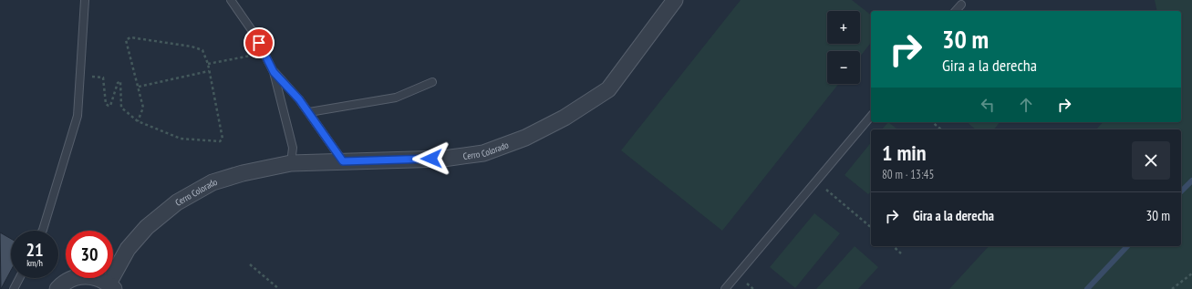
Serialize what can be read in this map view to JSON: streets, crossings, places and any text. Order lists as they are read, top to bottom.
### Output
{
  "streets": {
    "street": ["Cerro Colorado"]
  },
  "page": {
    "map_buttons": ["+", "−"],
    "turn": ["30 m", "Gira a la derecha"],
    "heading": ["1 min", "80 m · 13:45"],
    "list": [
      {
        "name": "Gira a la derecha",
        "value": "30 m"
      }
    ],
    "speed": "21 km/h",
    "limit": "30"
  }
}
